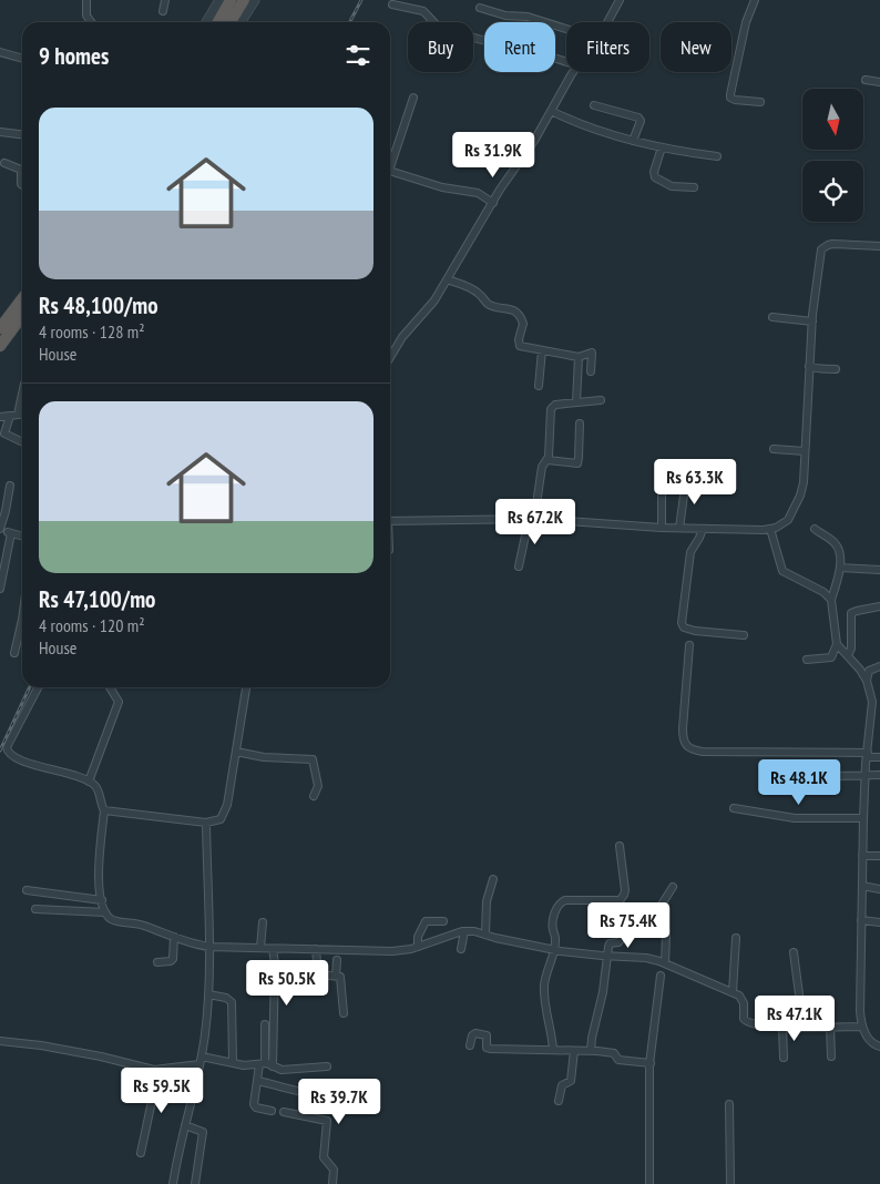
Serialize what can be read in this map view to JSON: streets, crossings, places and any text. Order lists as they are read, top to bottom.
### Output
{
  "north": "bottom",
  "page": {
    "chip": [
      "Buy",
      "Rent",
      "Filters",
      "New"
    ],
    "heading": "9 homes",
    "list": [
      {
        "name": "Rs 48,100/mo",
        "note": "4 rooms · 128 m² · House"
      },
      {
        "name": "Rs 47,100/mo",
        "note": "4 rooms · 120 m² · House"
      }
    ],
    "price": [
      "Rs 31.9K",
      "Rs 63.3K",
      "Rs 67.2K",
      "Rs 48.1K",
      "Rs 75.4K",
      "Rs 50.5K",
      "Rs 47.1K",
      "Rs 59.5K",
      "Rs 39.7K"
    ]
  }
}
